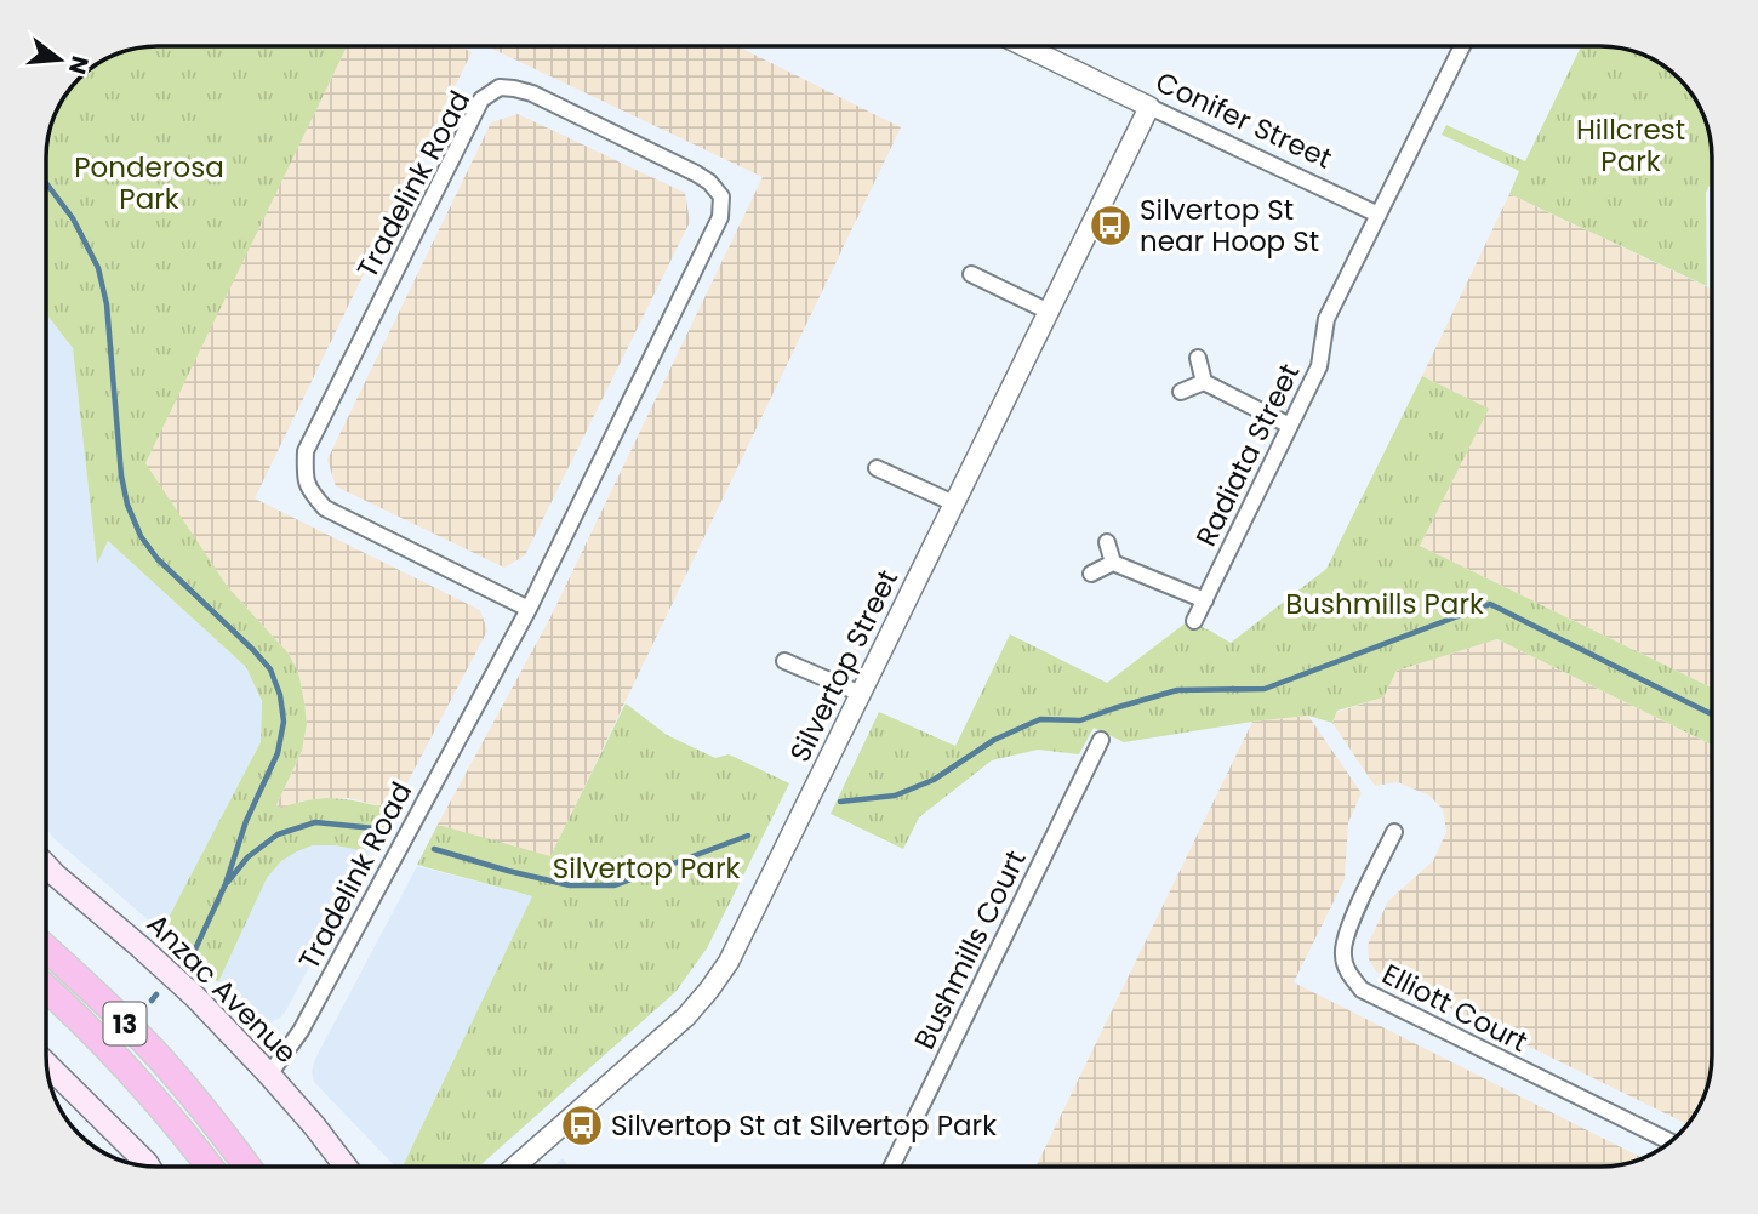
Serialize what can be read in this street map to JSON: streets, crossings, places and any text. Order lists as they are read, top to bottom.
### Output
{
  "streets": {
    "highway": ["13"],
    "main road": ["Anzac Avenue"],
    "street": [
      "Conifer Street",
      "Tradelink Road",
      "Radiata Street",
      "Silvertop Street",
      "Bushmills Court",
      "Elliott Court"
    ]
  },
  "crossings": [
    ["Conifer Street", "Radiata Street"],
    ["Conifer Street", "Silvertop Street"],
    ["Tradelink Road", "Anzac Avenue"]
  ],
  "parks": [
    "Hillcrest Park",
    "Ponderosa Park",
    "Bushmills Park",
    "Silvertop Park"
  ],
  "places": {
    "bus stop": ["Silvertop St near Hoop St", "Silvertop St at Silvertop Park"]
  },
  "north": "right"
}
